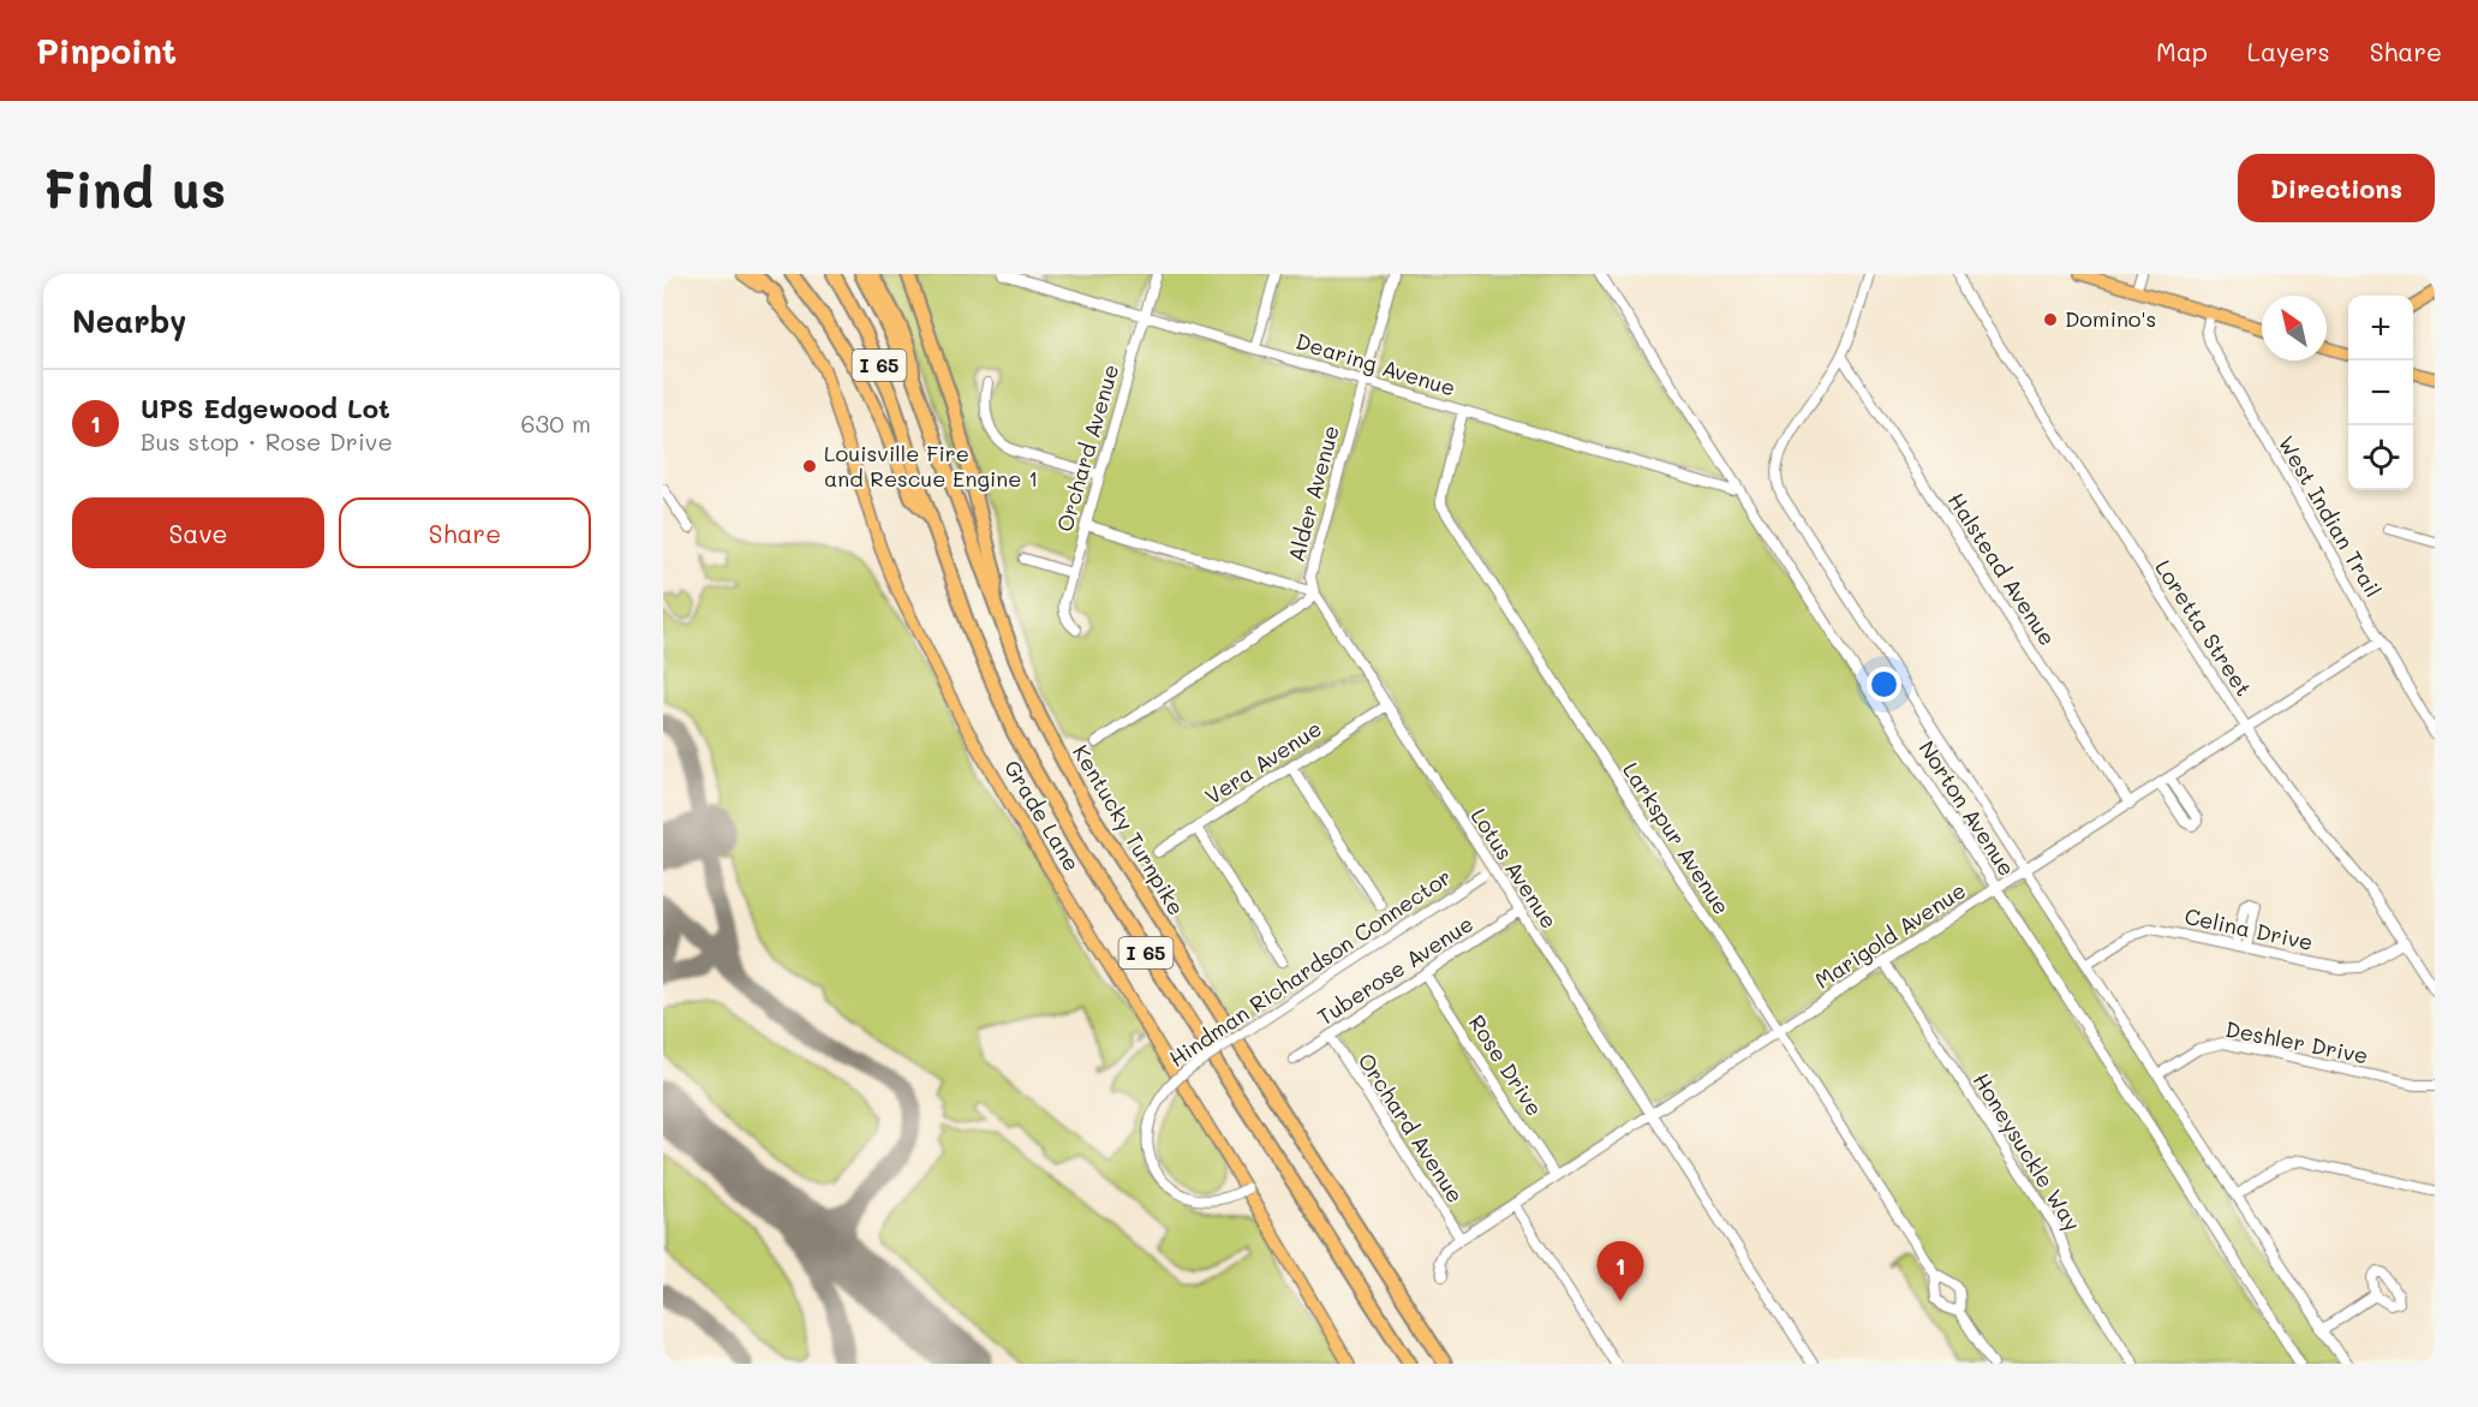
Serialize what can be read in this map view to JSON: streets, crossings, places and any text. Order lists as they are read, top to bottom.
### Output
{
  "streets": {
    "highway": ["I 65", "Kentucky Turnpike"],
    "main road": ["Grade Lane"],
    "street": [
      "Dearing Avenue",
      "Orchard Avenue",
      "Alder Avenue",
      "West Indian Trail",
      "Halstead Avenue",
      "Loretta Street",
      "Vera Avenue",
      "Norton Avenue",
      "Larkspur Avenue",
      "Lotus Avenue",
      "Celina Drive",
      "Marigold Avenue",
      "Hindman Richardson Connector",
      "Tuberose Avenue",
      "Deshler Drive",
      "Rose Drive",
      "Honeysuckle Way"
    ]
  },
  "crossings": [
    ["Dearing Avenue", "Orchard Avenue"],
    ["Dearing Avenue", "Alder Avenue"],
    ["Dearing Avenue", "Norton Avenue"],
    ["Dearing Avenue", "Larkspur Avenue"],
    ["Orchard Avenue", "Marigold Avenue"],
    ["Orchard Avenue", "Tuberose Avenue"],
    ["Alder Avenue", "Lotus Avenue"],
    ["West Indian Trail", "Marigold Avenue"],
    ["Halstead Avenue", "Norton Avenue"],
    ["Halstead Avenue", "Marigold Avenue"],
    ["Loretta Street", "Celina Drive"],
    ["Loretta Street", "Marigold Avenue"],
    ["Vera Avenue", "Lotus Avenue"],
    ["Norton Avenue", "Celina Drive"],
    ["Norton Avenue", "Marigold Avenue"],
    ["Norton Avenue", "Deshler Drive"],
    ["Grade Lane", "Hindman Richardson Connector"],
    ["Larkspur Avenue", "Marigold Avenue"],
    ["Lotus Avenue", "Marigold Avenue"],
    ["Lotus Avenue", "Hindman Richardson Connector"],
    ["Lotus Avenue", "Tuberose Avenue"],
    ["Marigold Avenue", "Rose Drive"],
    ["Marigold Avenue", "Honeysuckle Way"],
    ["Tuberose Avenue", "Rose Drive"]
  ],
  "places": ["Domino's", "Louisville Fire and Rescue Engine 1"],
  "north": "top left",
  "page": {
    "header": "Pinpoint",
    "nav": ["Map", "Layers", "Share"],
    "buttons": [
      "Directions",
      ["Save", "Share"]
    ],
    "title": "Find us",
    "heading": "Nearby",
    "map_buttons": ["+", "−"],
    "list": [
      {
        "mark": "1",
        "name": "UPS Edgewood Lot",
        "note": "Bus stop · Rose Drive",
        "value": "630 m"
      }
    ],
    "pins": "1"
  }
}
